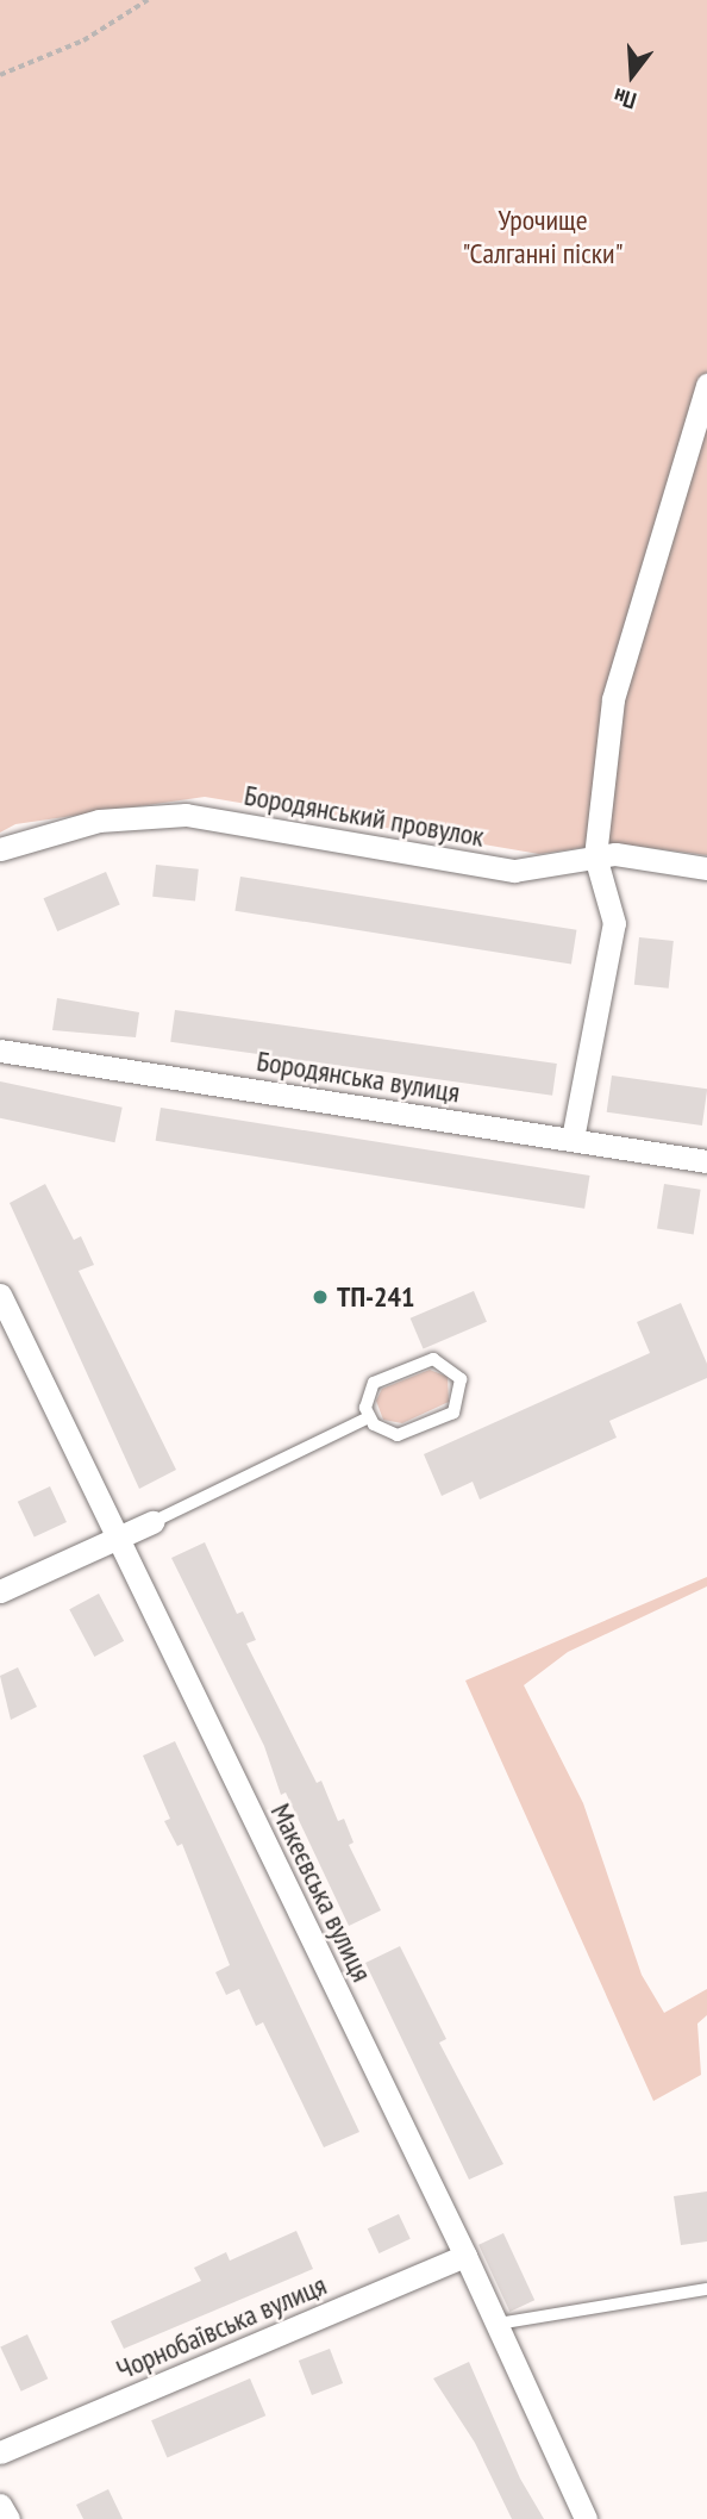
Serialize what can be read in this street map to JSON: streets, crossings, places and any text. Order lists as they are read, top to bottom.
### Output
{
  "streets": {
    "street": [
      "Бородянський провулок",
      "Бородянська вулиця",
      "Макеєвська вулиця",
      "Чорнобаївська вулиця"
    ]
  },
  "crossings": [
    ["Макеєвська вулиця", "Чорнобаївська вулиця"]
  ],
  "parks": ["Урочище \"Салганні піски\""],
  "places": ["ТП-241"],
  "north": "bottom"
}
